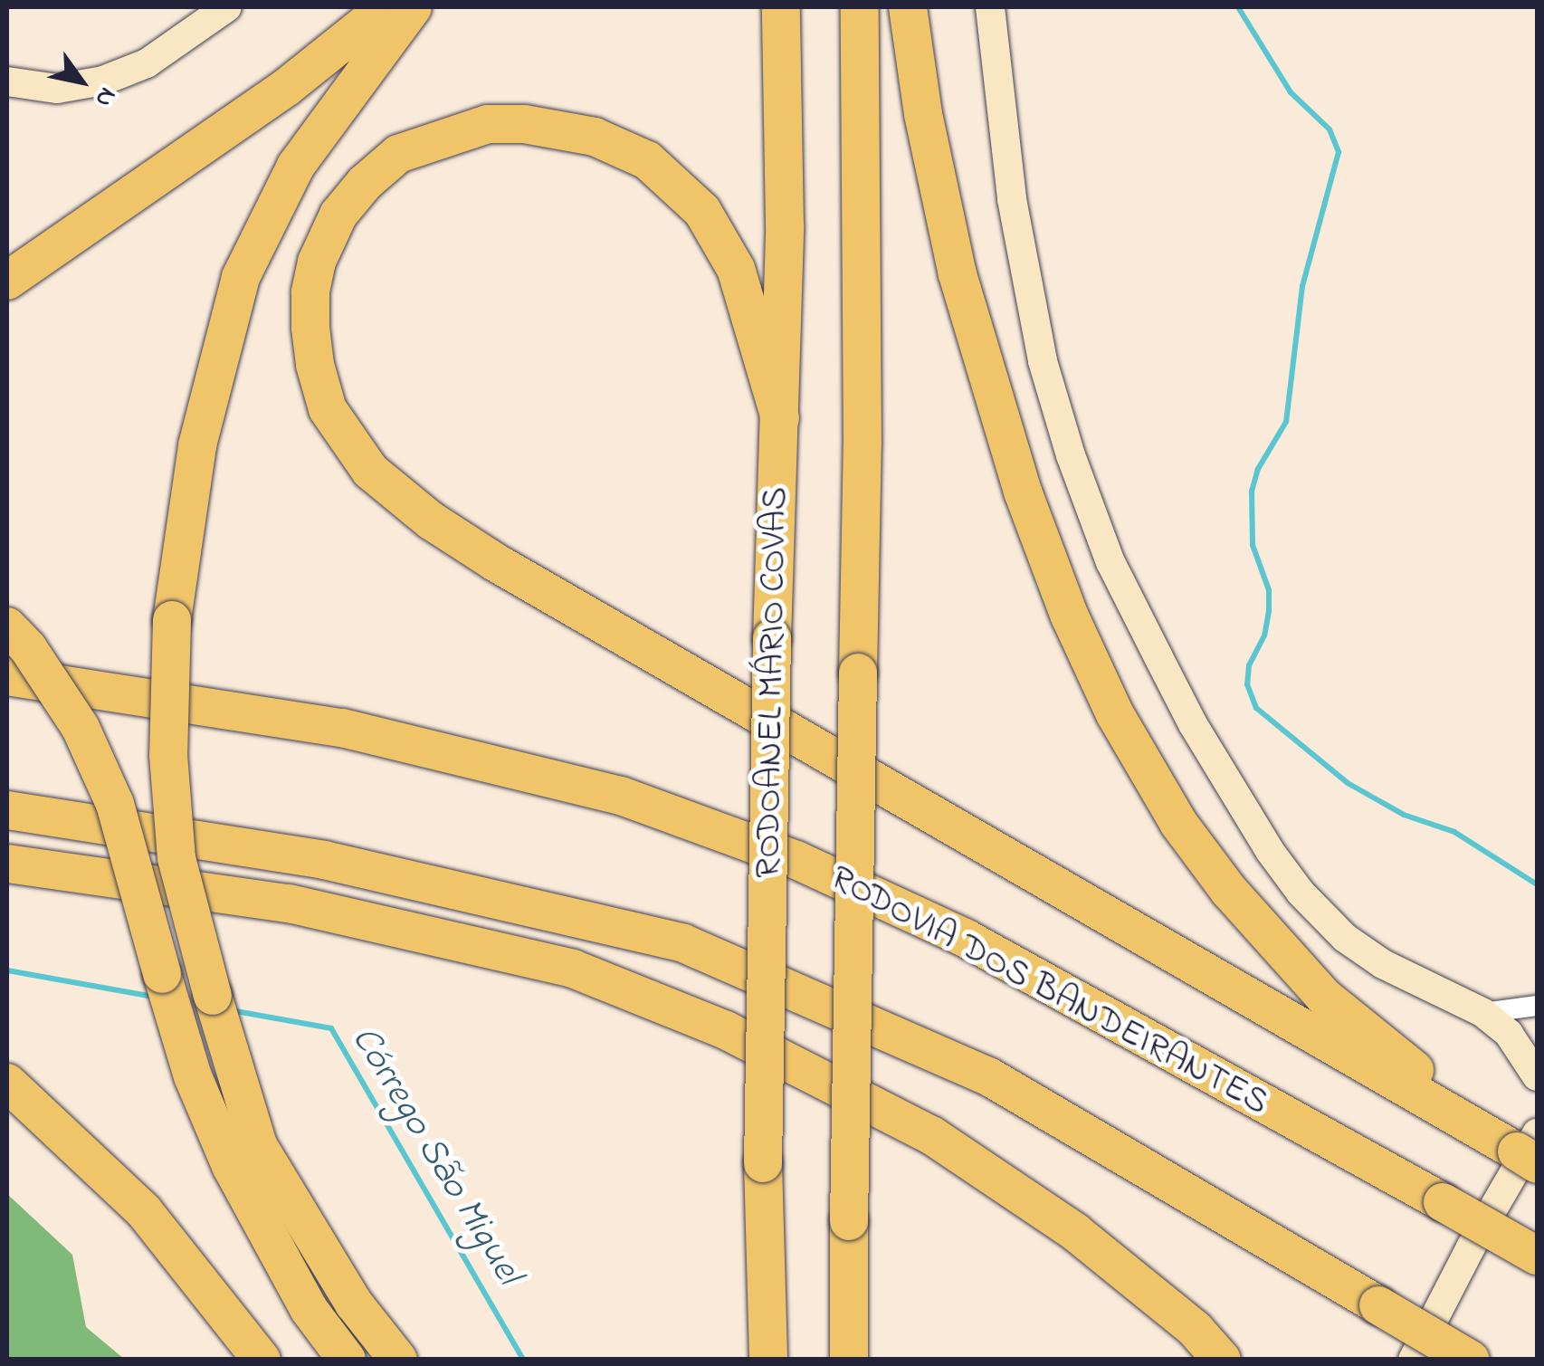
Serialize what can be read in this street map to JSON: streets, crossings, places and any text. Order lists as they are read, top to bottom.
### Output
{
  "streets": {
    "highway": ["RODOANEL MÁRIO COVAS", "RODOVIA DOS BANDEIRANTES"]
  },
  "water": ["Córrego São Miguel"],
  "north": "bottom right"
}
